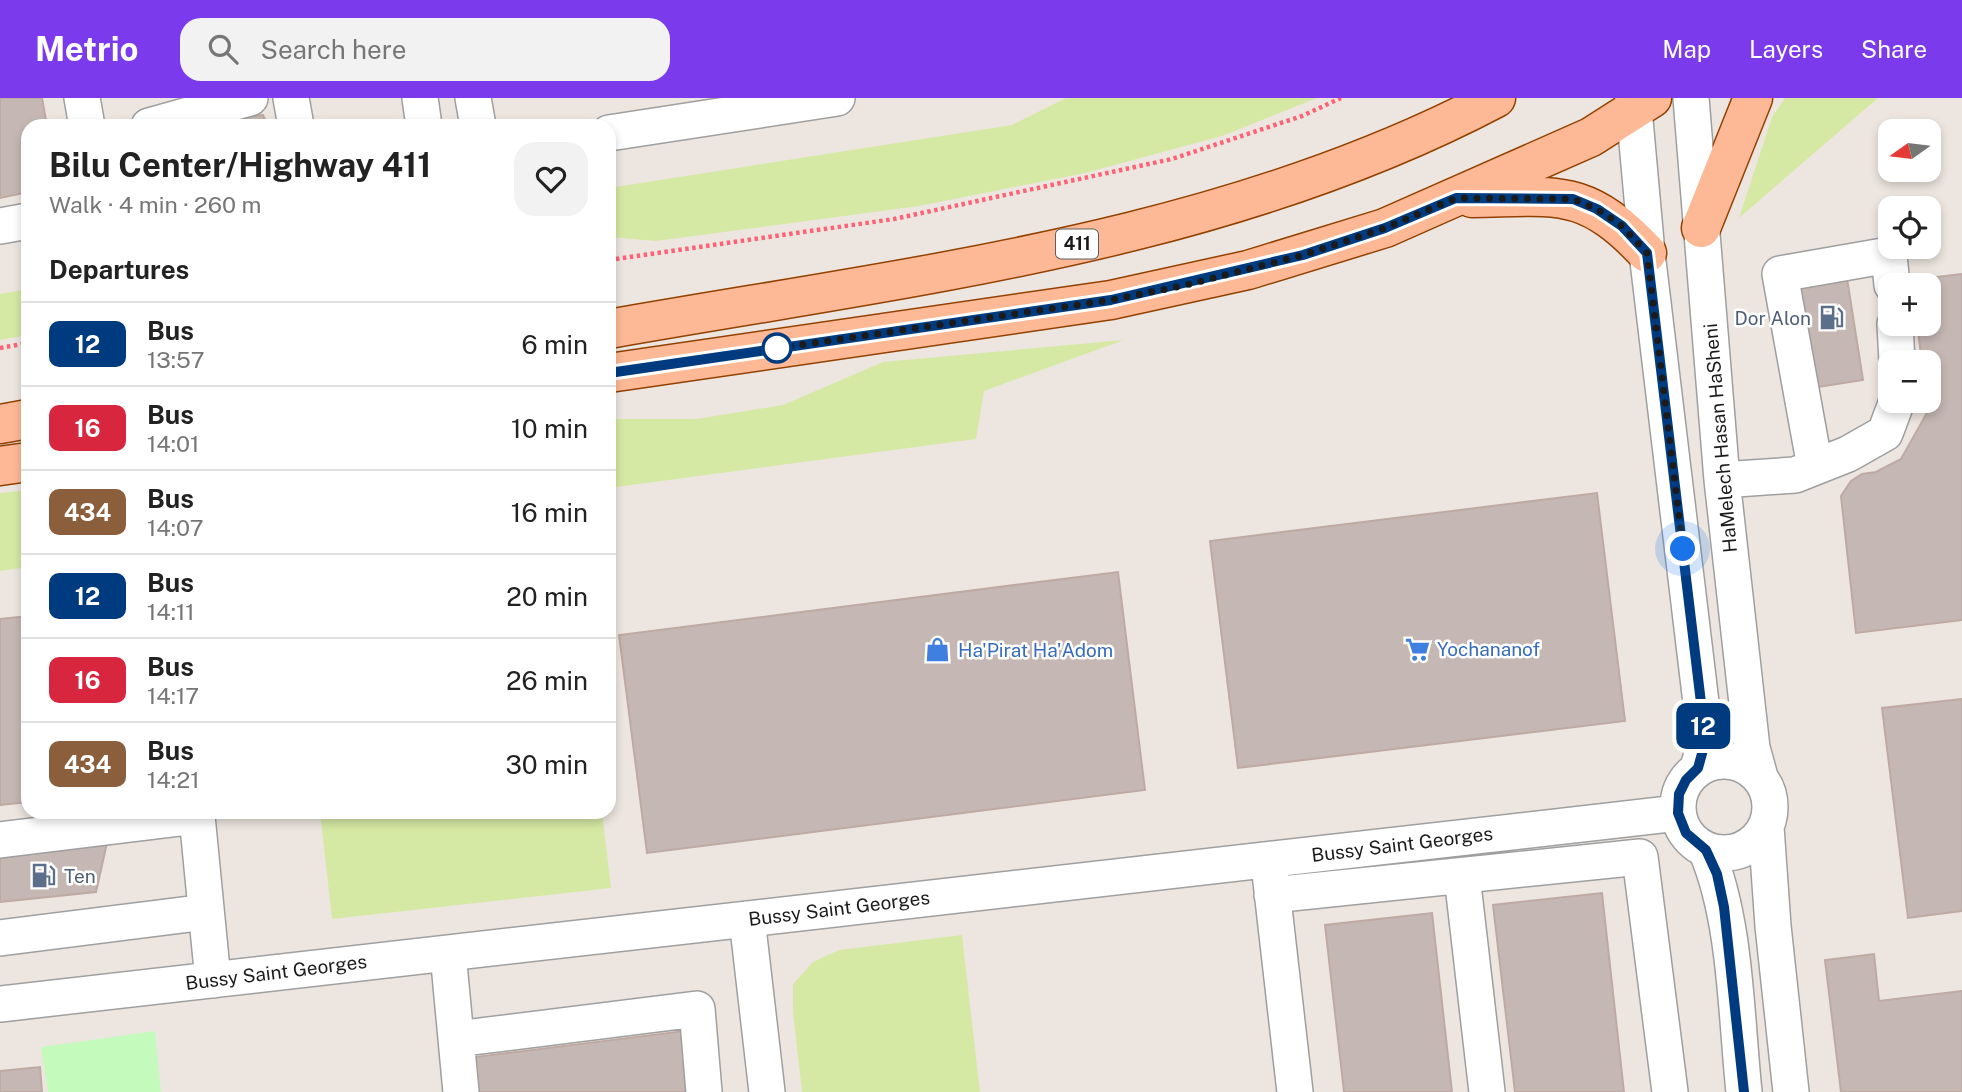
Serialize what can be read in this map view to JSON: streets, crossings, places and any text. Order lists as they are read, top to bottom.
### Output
{
  "streets": {
    "main road": ["411"],
    "street": ["HaMelech Hasan HaSheni", "Bussy Saint Georges"]
  },
  "crossings": [
    ["HaMelech Hasan HaSheni", "Bussy Saint Georges"]
  ],
  "places": {
    "fuel station": ["Dor Alon", "Ten"],
    "supermarket": ["Yochananof"],
    "shop": ["Ha'Pirat Ha'Adom"]
  },
  "lines": ["bus line 12"],
  "north": "left",
  "page": {
    "header": "Metrio",
    "search": "Search here",
    "nav": ["Map", "Layers", "Share"],
    "on_map": "12",
    "map_buttons": ["+", "−"],
    "heading": [
      ["Bilu Center/Highway 411", "Walk · 4 min · 260 m"],
      "Departures"
    ],
    "list": [
      {
        "mark": "12",
        "name": "Bus",
        "note": "13:57",
        "value": "6 min"
      },
      {
        "mark": "16",
        "name": "Bus",
        "note": "14:01",
        "value": "10 min"
      },
      {
        "mark": "434",
        "name": "Bus",
        "note": "14:07",
        "value": "16 min"
      },
      {
        "mark": "12",
        "name": "Bus",
        "note": "14:11",
        "value": "20 min"
      },
      {
        "mark": "16",
        "name": "Bus",
        "note": "14:17",
        "value": "26 min"
      },
      {
        "mark": "434",
        "name": "Bus",
        "note": "14:21",
        "value": "30 min"
      }
    ]
  }
}
